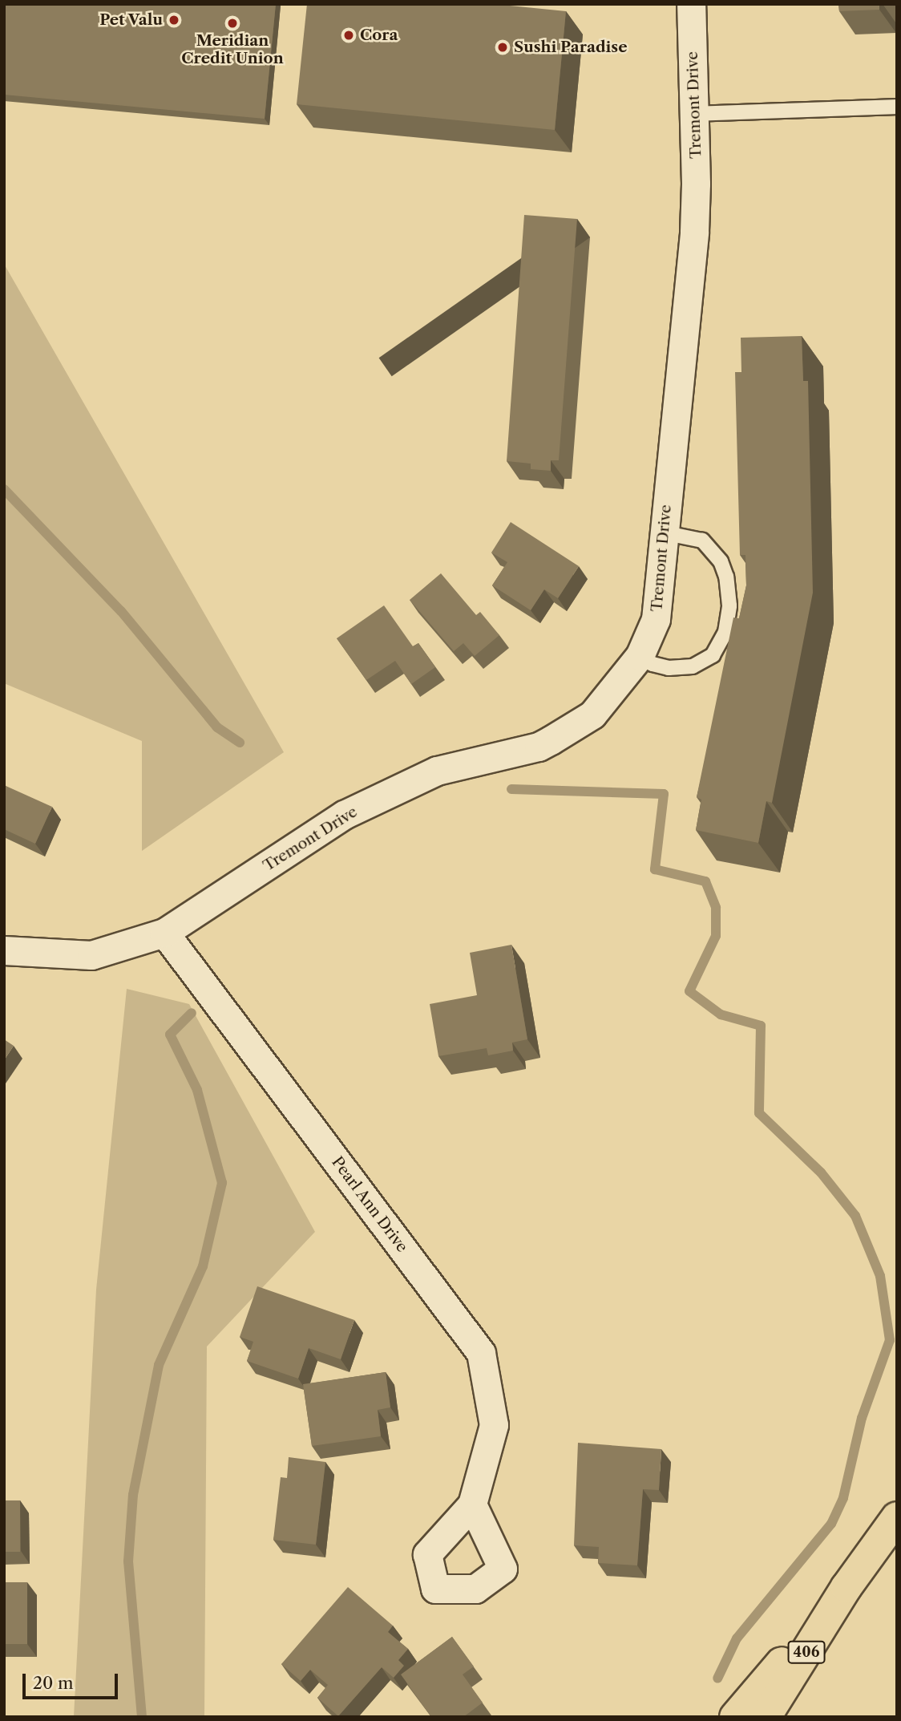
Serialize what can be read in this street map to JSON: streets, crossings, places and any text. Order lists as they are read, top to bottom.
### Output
{
  "streets": {
    "highway": ["406"],
    "street": ["Tremont Drive", "Pearl Ann Drive"]
  },
  "crossings": [
    ["Tremont Drive", "Pearl Ann Drive"]
  ],
  "places": [
    "Pet Valu",
    "Meridian Credit Union",
    "Cora",
    "Sushi Paradise"
  ],
  "scale_bar": "20 m"
}
